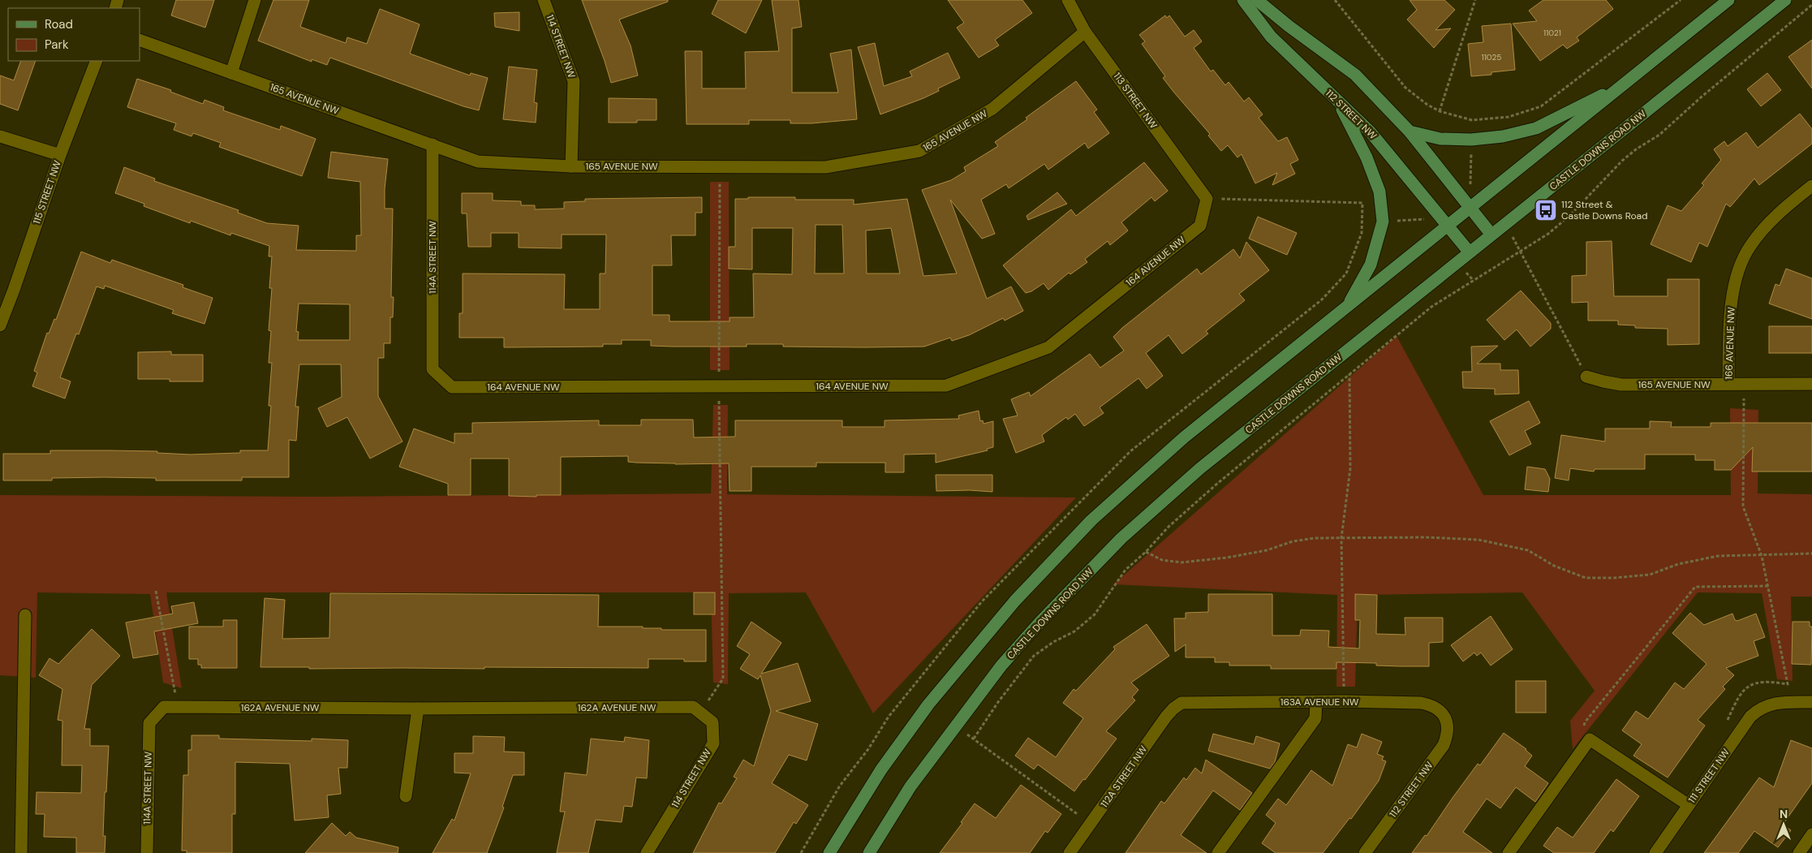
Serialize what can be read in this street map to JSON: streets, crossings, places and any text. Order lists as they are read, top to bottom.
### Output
{
  "streets": {
    "main road": ["112 STREET NW", "CASTLE DOWNS ROAD NW"],
    "street": [
      "114 STREET NW",
      "165 AVENUE NW",
      "113 STREET NW",
      "115 STREET NW",
      "114A STREET NW",
      "164 AVENUE NW",
      "166 AVENUE NW",
      "163A AVENUE NW",
      "162A AVENUE NW",
      "111 STREET NW",
      "112A STREET NW"
    ]
  },
  "crossings": [
    ["114 STREET NW", "165 AVENUE NW"],
    ["114 STREET NW", "162A AVENUE NW"],
    ["165 AVENUE NW", "113 STREET NW"],
    ["165 AVENUE NW", "114A STREET NW"],
    ["165 AVENUE NW", "166 AVENUE NW"],
    ["113 STREET NW", "164 AVENUE NW"],
    ["112 STREET NW", "CASTLE DOWNS ROAD NW"],
    ["112 STREET NW", "163A AVENUE NW"],
    ["114A STREET NW", "164 AVENUE NW"],
    ["114A STREET NW", "162A AVENUE NW"],
    ["163A AVENUE NW", "112A STREET NW"]
  ],
  "places": {
    "bus stop": ["112 Street & Castle Downs Road"]
  },
  "house_numbers": ["11021", "11025"],
  "legend": ["Road", "Park"],
  "north": "top"
}
